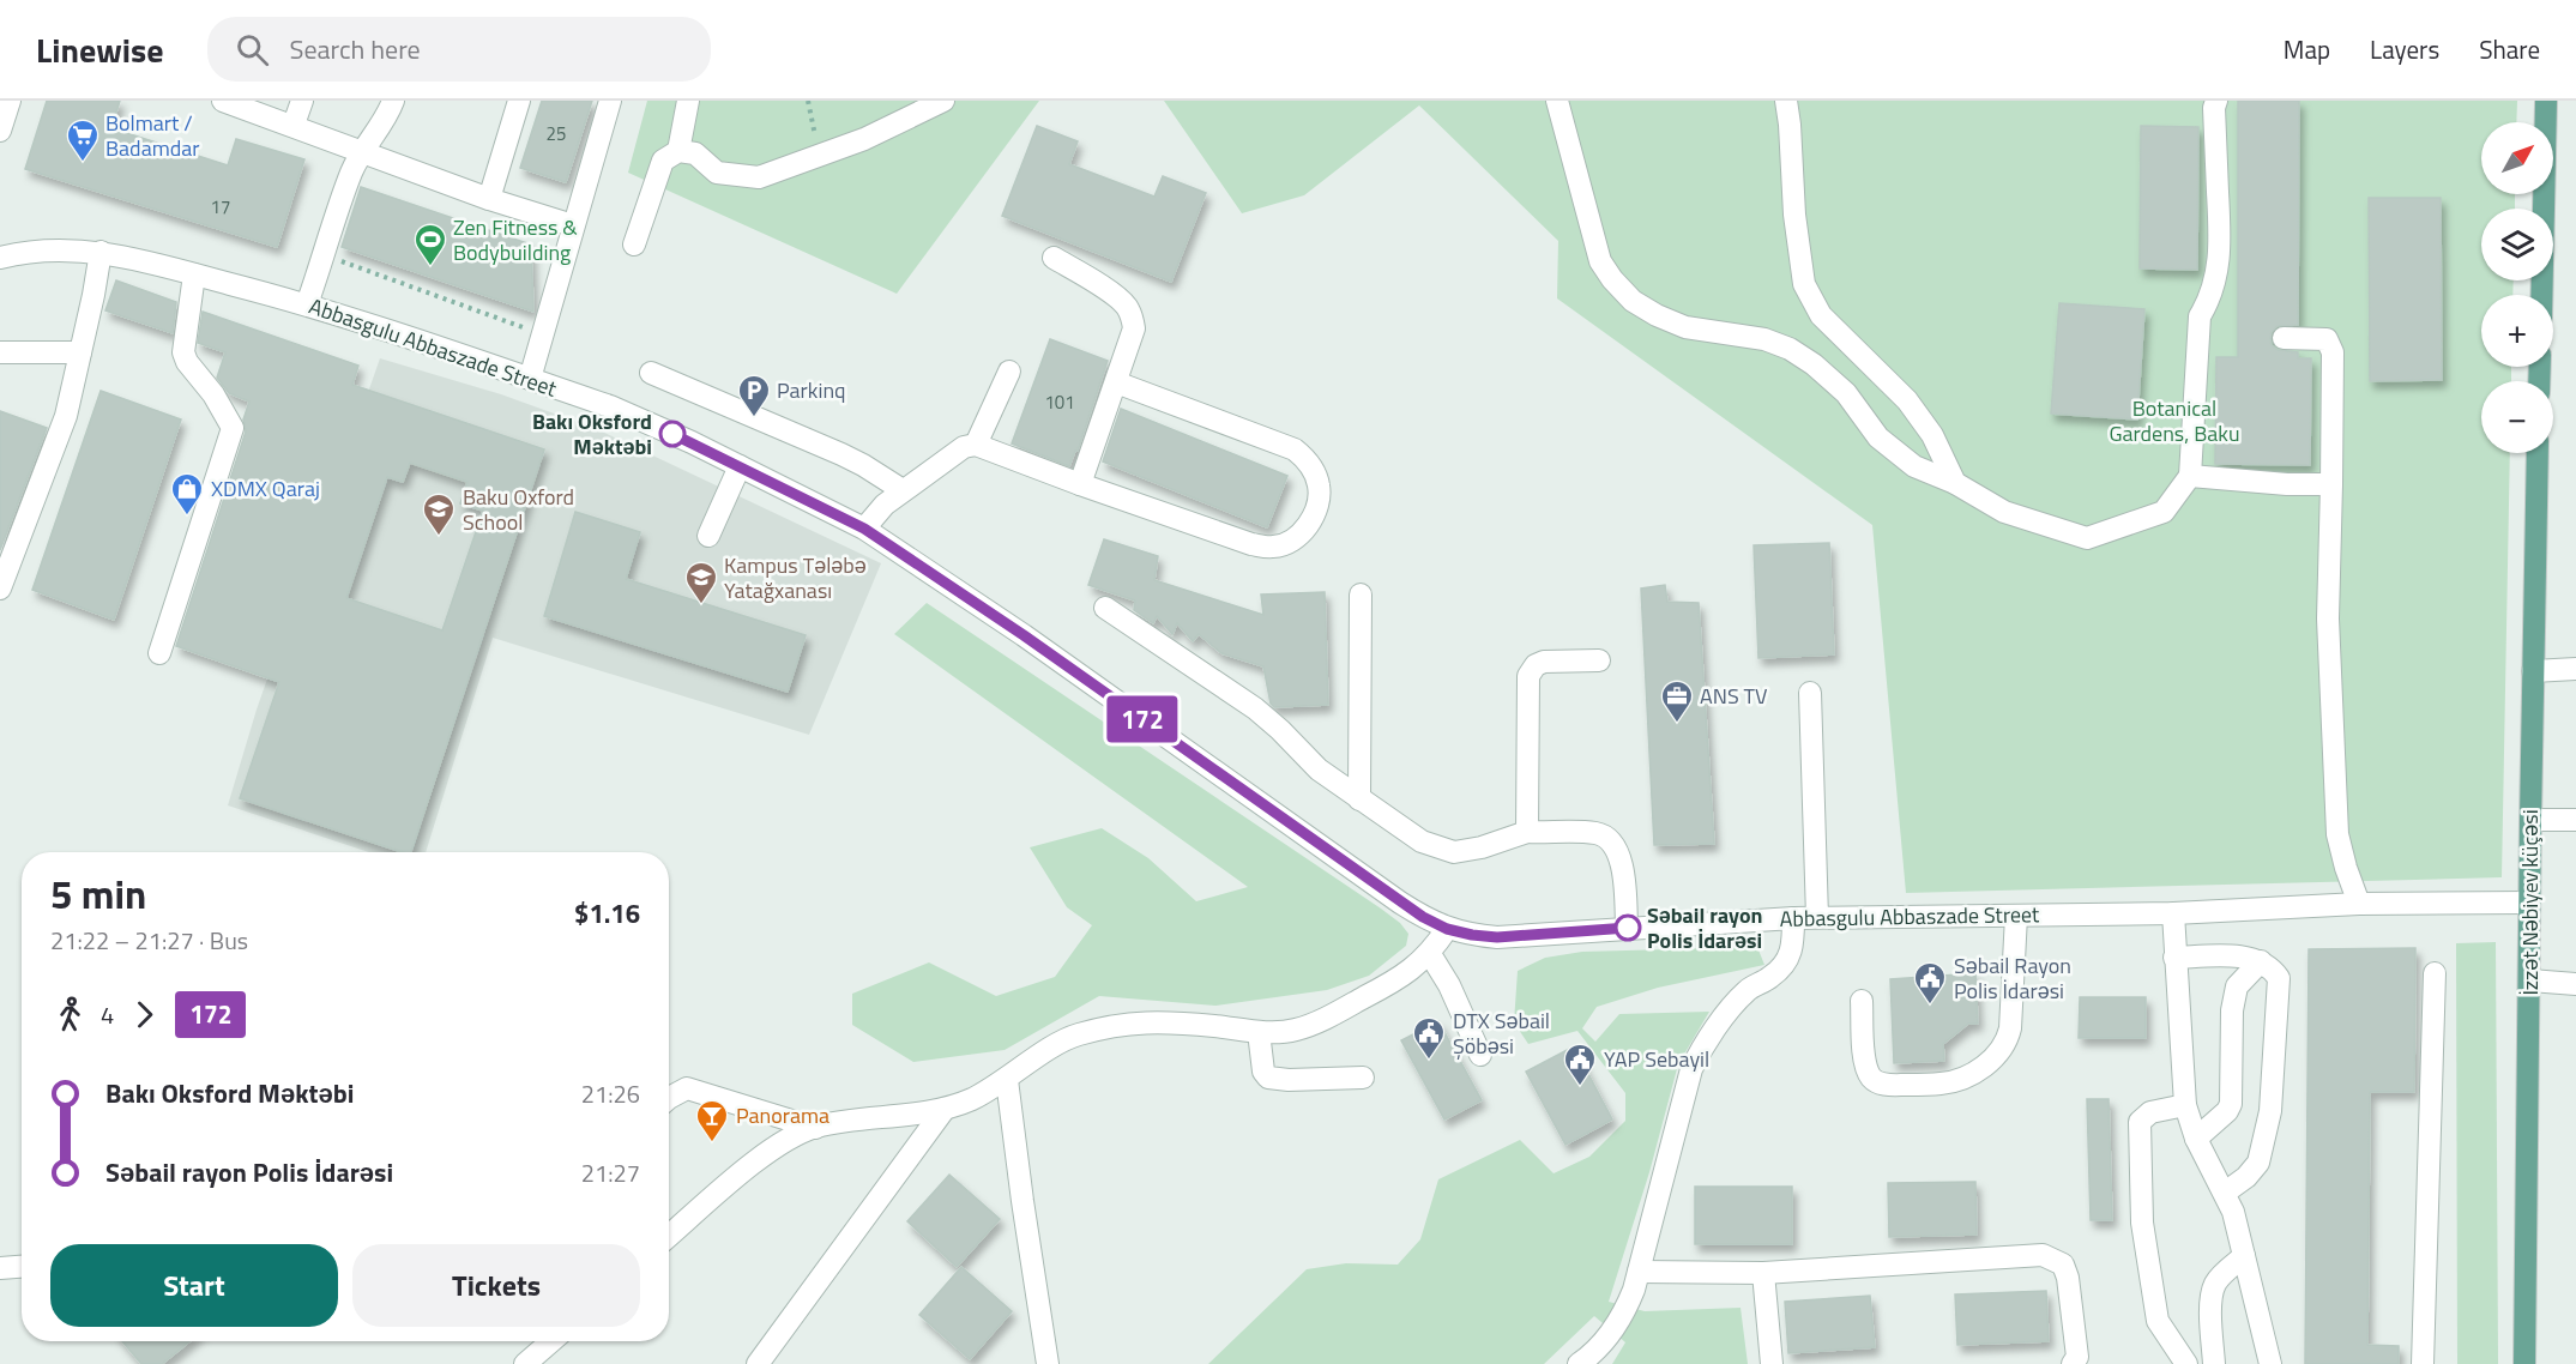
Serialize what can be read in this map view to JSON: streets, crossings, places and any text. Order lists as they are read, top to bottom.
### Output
{
  "streets": {
    "main road": ["İzzət Nəbiyev küçəsi"],
    "street": ["Abbasgulu Abbaszade Street"]
  },
  "crossings": [
    ["Abbasgulu Abbaszade Street", "İzzət Nəbiyev küçəsi"]
  ],
  "parks": ["Botanical Gardens, Baku"],
  "places": {
    "supermarket": ["Bolmart / Badamdar"],
    "sports": ["Zen Fitness & Bodybuilding"],
    "parking": ["Parkinq"],
    "other": ["Bakı Oksford Məktəbi", "Səbail rayon Polis İdarəsi"],
    "shop": ["XDMX Qaraj"],
    "school or university": ["Baku Oxford School", "Kampus Tələbə Yatağxanası"],
    "office": ["ANS TV"],
    "public building": ["Səbail Rayon Polis İdarəsi", "DTX Səbail Şöbəsi", "YAP Sebayil"],
    "bar": ["Panorama"]
  },
  "lines": ["bus line 172"],
  "house_numbers": ["25", "17", "101"],
  "north": "top right",
  "page": {
    "header": "Linewise",
    "search": "Search here",
    "nav": ["Map", "Layers", "Share"],
    "on_map": "172",
    "map_buttons": ["+", "−"],
    "heading": ["5 min", "21:22 – 21:27 · Bus", "$1.16"],
    "legs": ["4", "172"],
    "list": [
      {
        "name": "Bakı Oksford Məktəbi",
        "value": "21:26"
      },
      {
        "name": "Səbail rayon Polis İdarəsi",
        "value": "21:27"
      }
    ],
    "buttons": ["Start", "Tickets"]
  }
}
